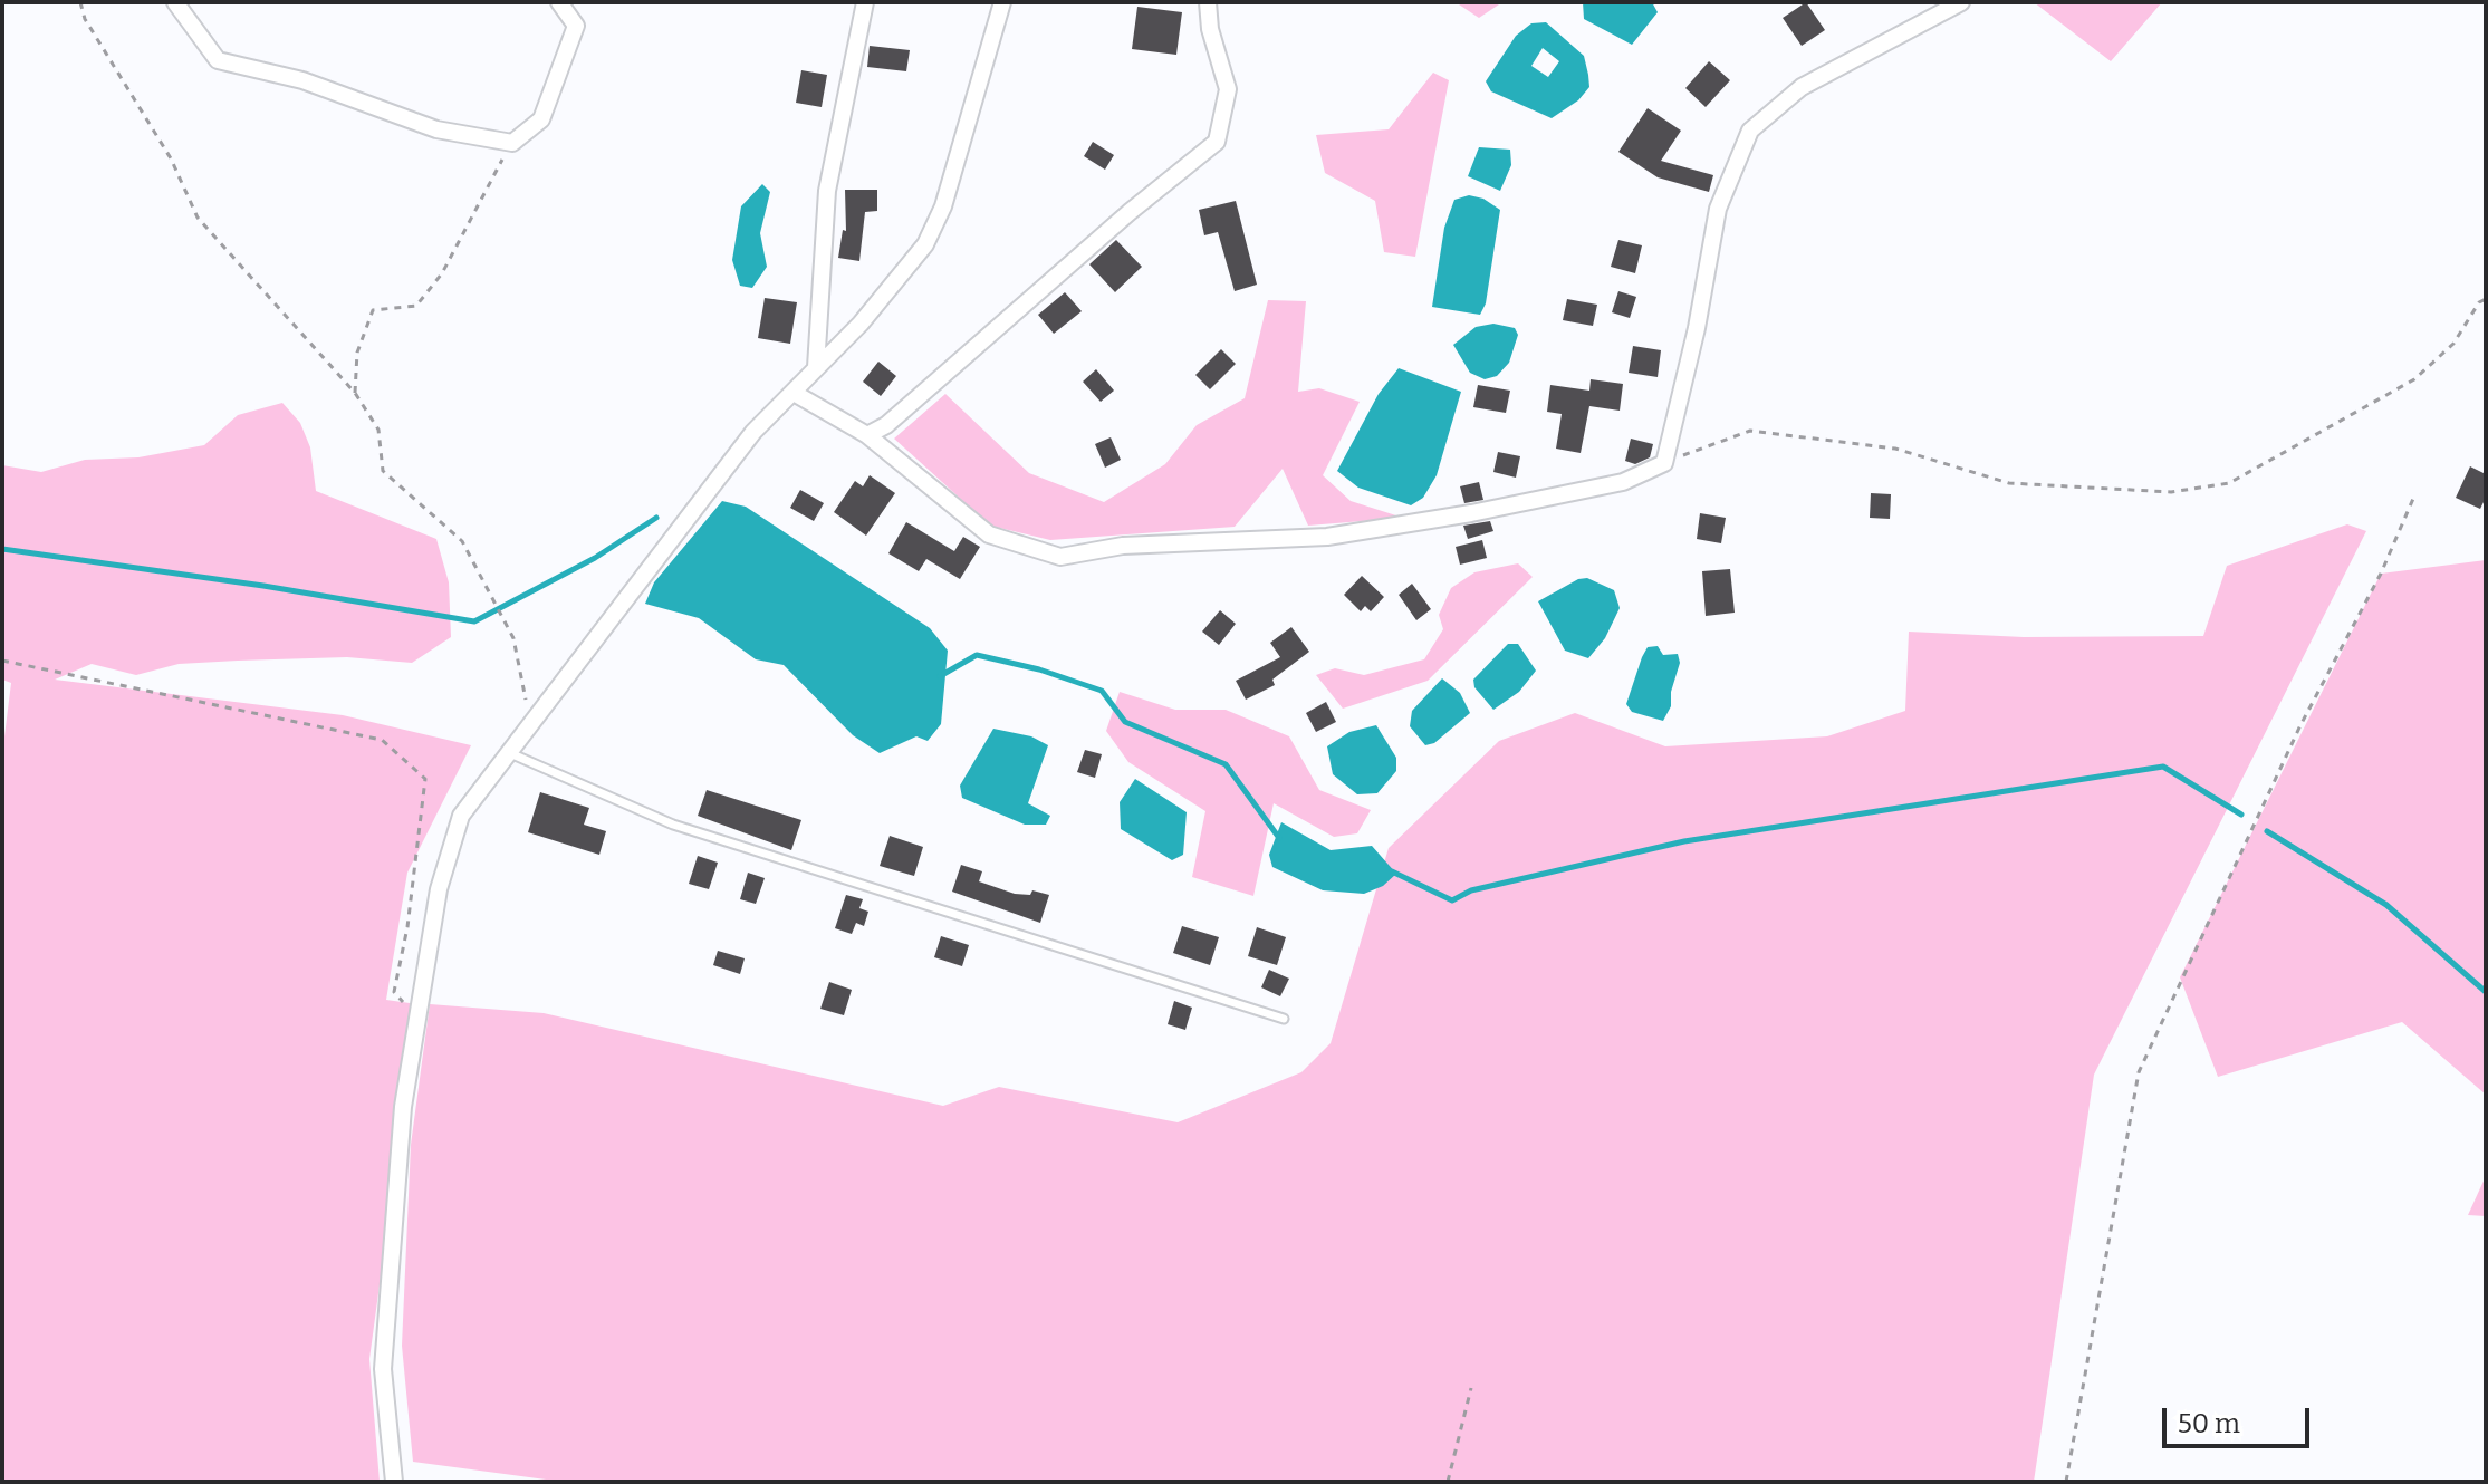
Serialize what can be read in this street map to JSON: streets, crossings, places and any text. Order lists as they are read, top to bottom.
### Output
{
  "scale_bar": "50 m"
}
